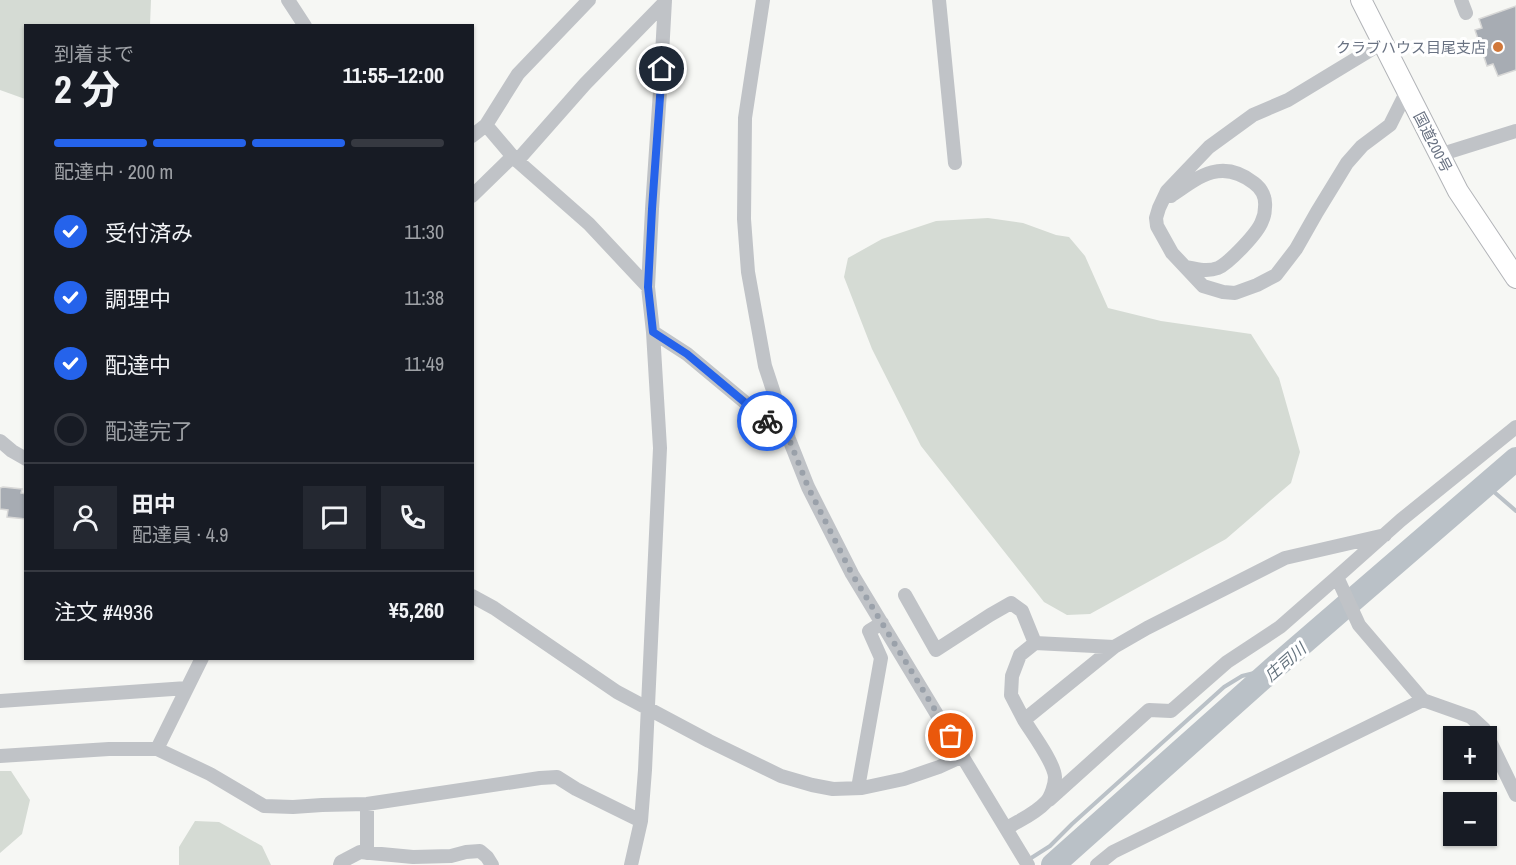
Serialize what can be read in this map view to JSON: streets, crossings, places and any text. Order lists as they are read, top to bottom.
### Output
{
  "streets": {
    "highway": ["国道200号"]
  },
  "water": ["庄司川"],
  "places": ["クラブハウス目尾支店"],
  "page": {
    "heading": ["2 分", "到着まで", "11:55–12:00"],
    "panel": [
      "田中",
      "配達員 · 4.9",
      "注文 #4936",
      "¥5,260"
    ],
    "bar": "配達中 · 200 m",
    "list": [
      ["受付済み", "11:30"],
      ["調理中", "11:38"],
      ["配達中", "11:49"],
      "配達完了"
    ],
    "map_buttons": ["+", "−"]
  }
}
